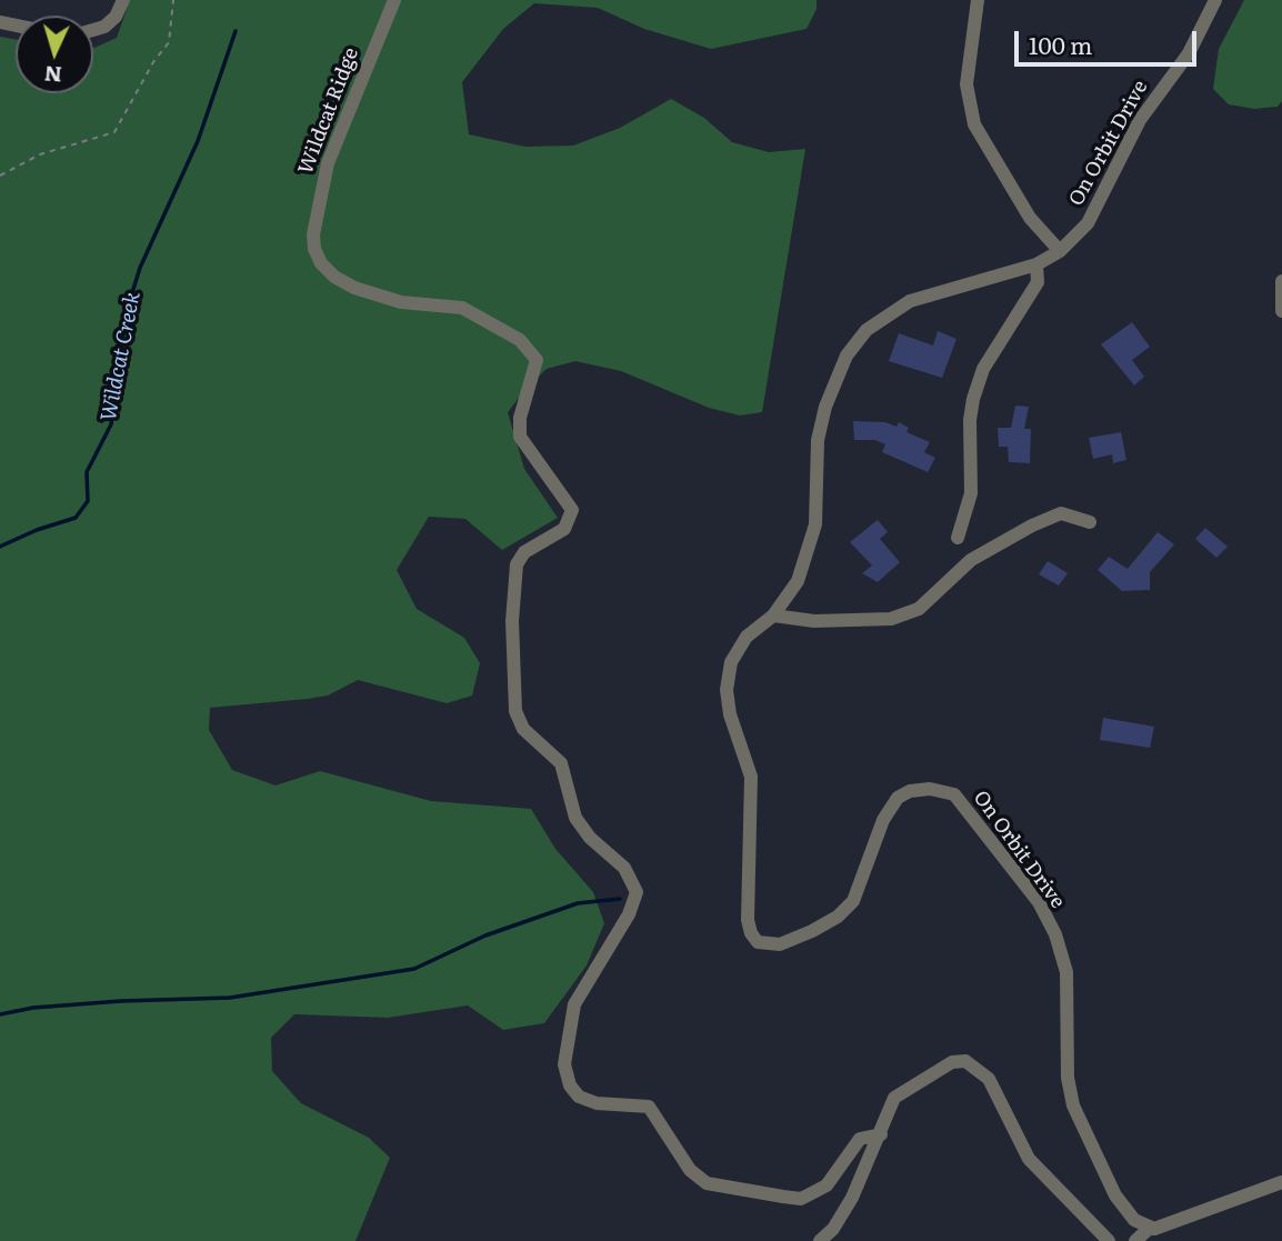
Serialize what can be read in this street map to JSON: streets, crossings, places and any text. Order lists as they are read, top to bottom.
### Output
{
  "streets": {
    "street": ["Wildcat Ridge", "On Orbit Drive"]
  },
  "water": ["Wildcat Creek"],
  "scale_bar": "100 m",
  "north": "bottom"
}
